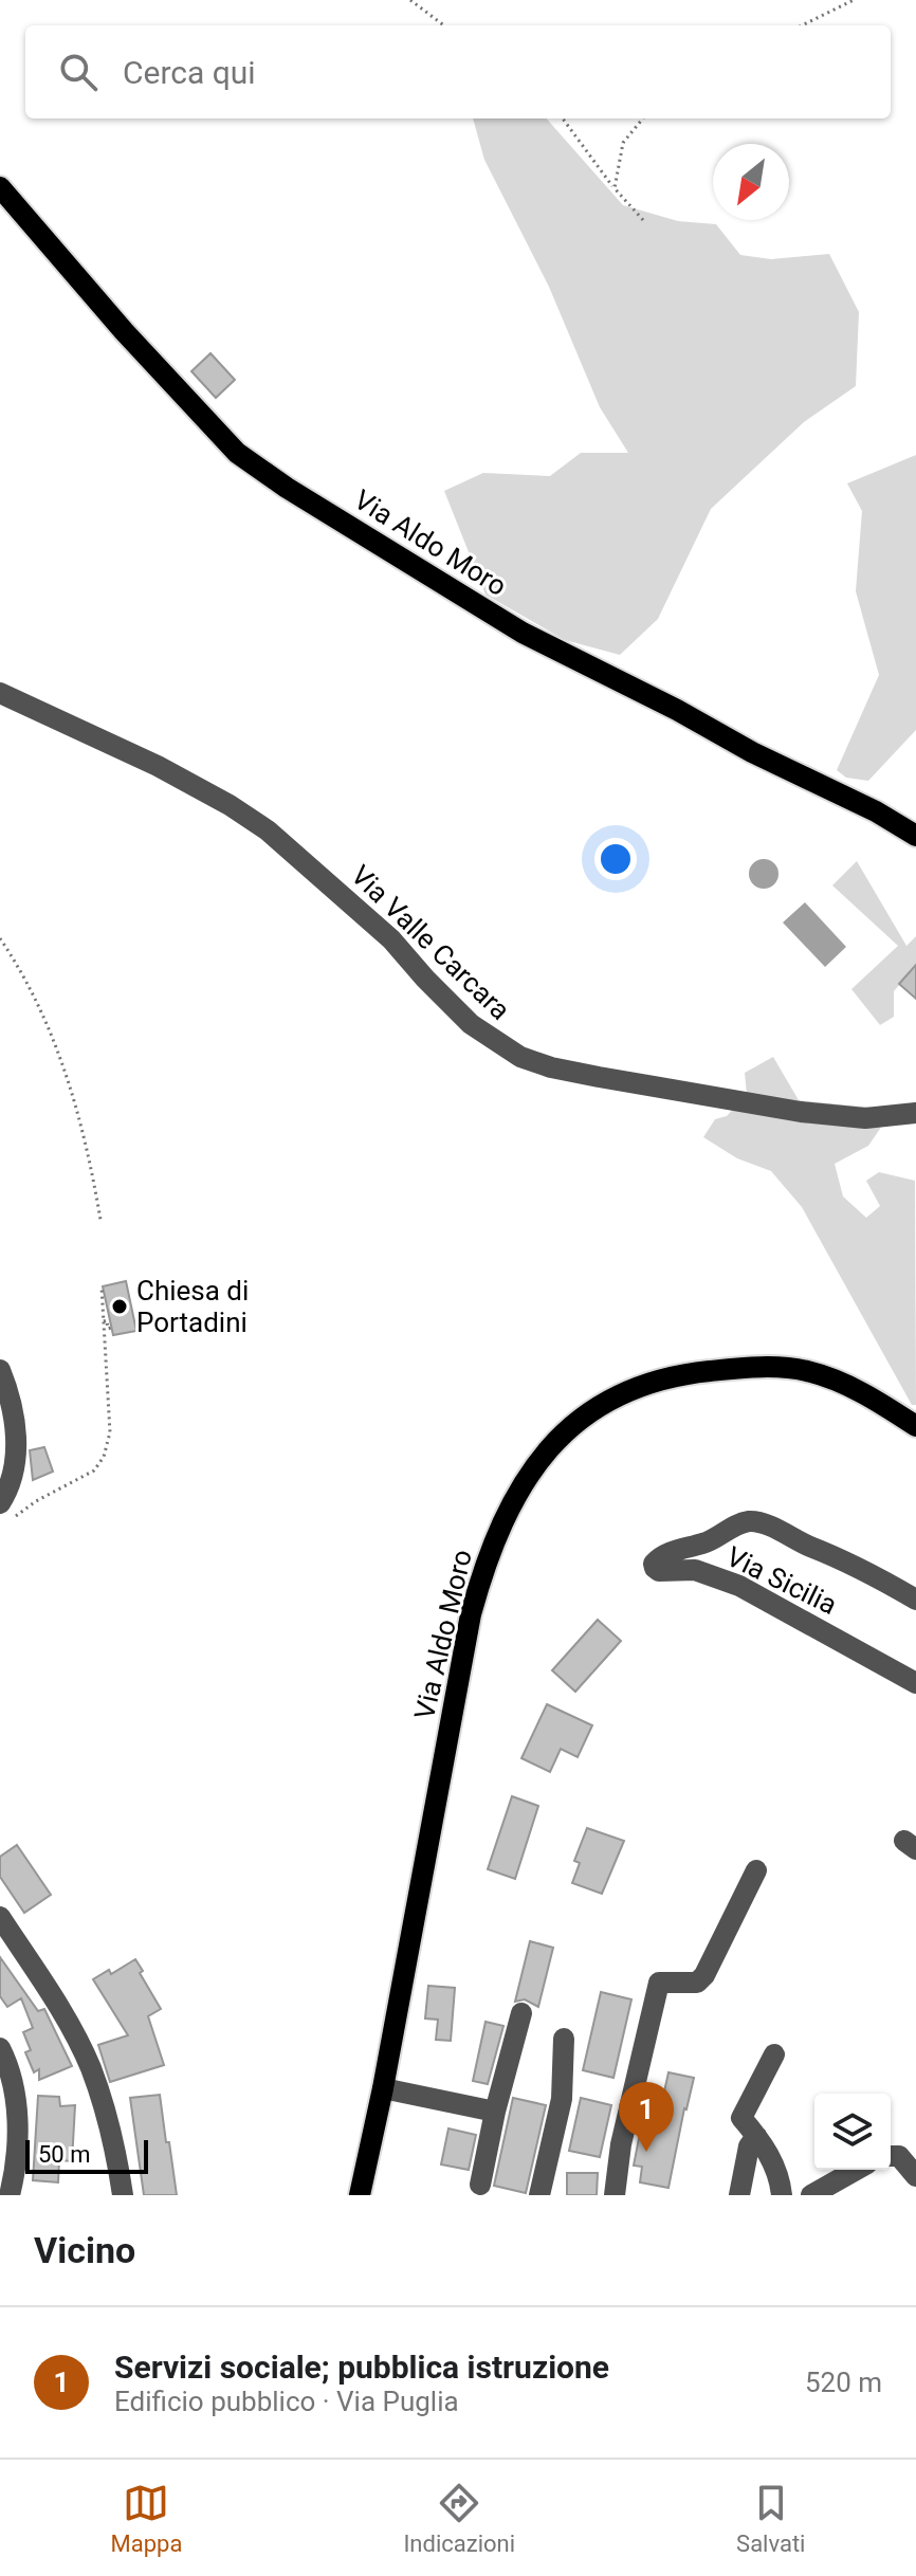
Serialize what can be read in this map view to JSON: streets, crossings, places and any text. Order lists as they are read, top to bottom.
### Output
{
  "streets": {
    "main road": ["Via Aldo Moro"],
    "street": ["Via Valle Carcara", "Via Sicilia"]
  },
  "places": ["Chiesa di Portadini"],
  "scale_bar": "50 m",
  "north": "bottom left",
  "page": {
    "search": "Cerca qui",
    "pins": "1",
    "scale": "50 m",
    "heading": "Vicino",
    "list": [
      {
        "mark": "1",
        "name": "Servizi sociale; pubblica istruzione",
        "note": "Edificio pubblico · Via Puglia",
        "value": "520 m"
      }
    ],
    "nav": ["Mappa", "Indicazioni", "Salvati"]
  }
}
